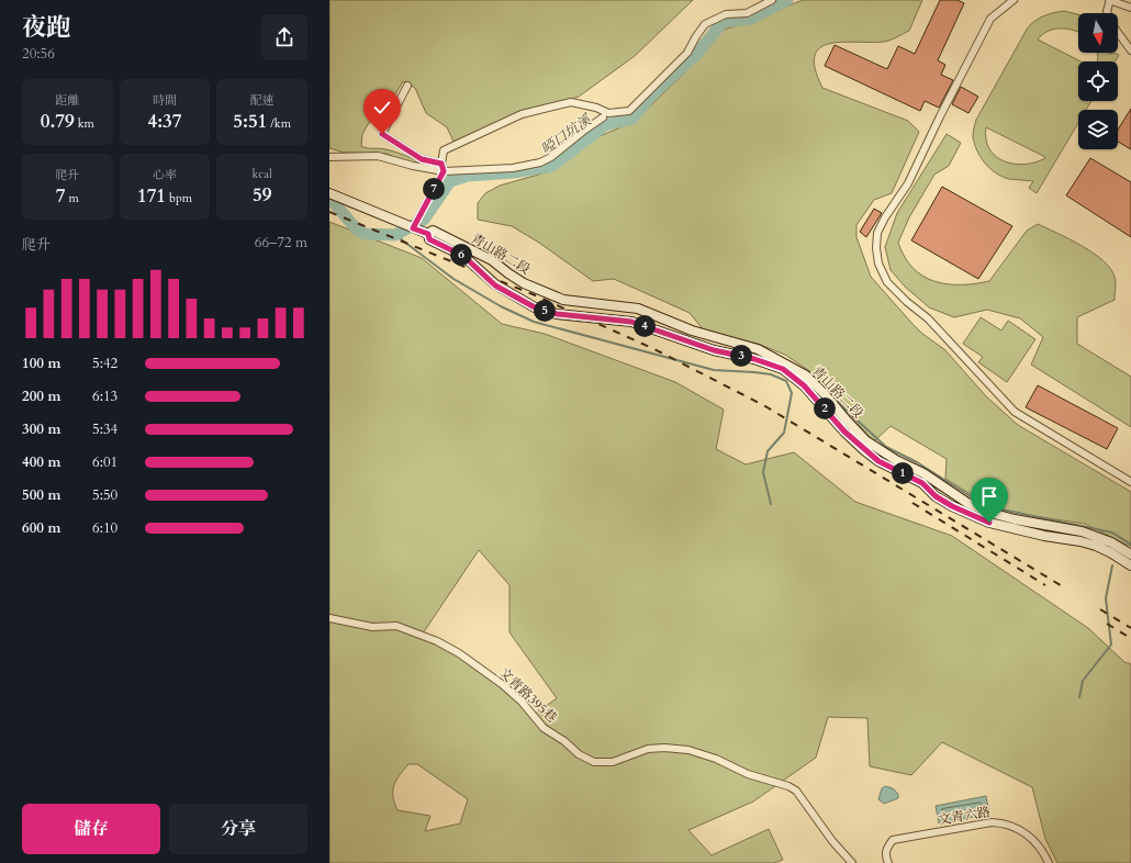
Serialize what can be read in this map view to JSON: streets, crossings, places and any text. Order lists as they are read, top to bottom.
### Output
{
  "streets": {
    "street": ["青山路二段", "文青路395巷", "文青六路"]
  },
  "water": ["啞口坑溪"],
  "north": "bottom",
  "page": {
    "heading": ["夜跑", "20:56"],
    "stats": [
      ["距離", "0.79 km"],
      ["時間", "4:37"],
      ["配速", "5:51 /km"],
      ["爬升", "7 m"],
      ["心率", "171 bpm"],
      ["kcal", "59"]
    ],
    "pins": [
      "7",
      "6",
      "5",
      "4",
      "3",
      "2",
      "1"
    ],
    "chart": ["爬升", "66–72 m"],
    "list": [
      {
        "name": "100 m",
        "note": "5:42"
      },
      {
        "name": "200 m",
        "note": "6:13"
      },
      {
        "name": "300 m",
        "note": "5:34"
      },
      {
        "name": "400 m",
        "note": "6:01"
      },
      {
        "name": "500 m",
        "note": "5:50"
      },
      {
        "name": "600 m",
        "note": "6:10"
      }
    ],
    "buttons": ["儲存", "分享"]
  }
}
